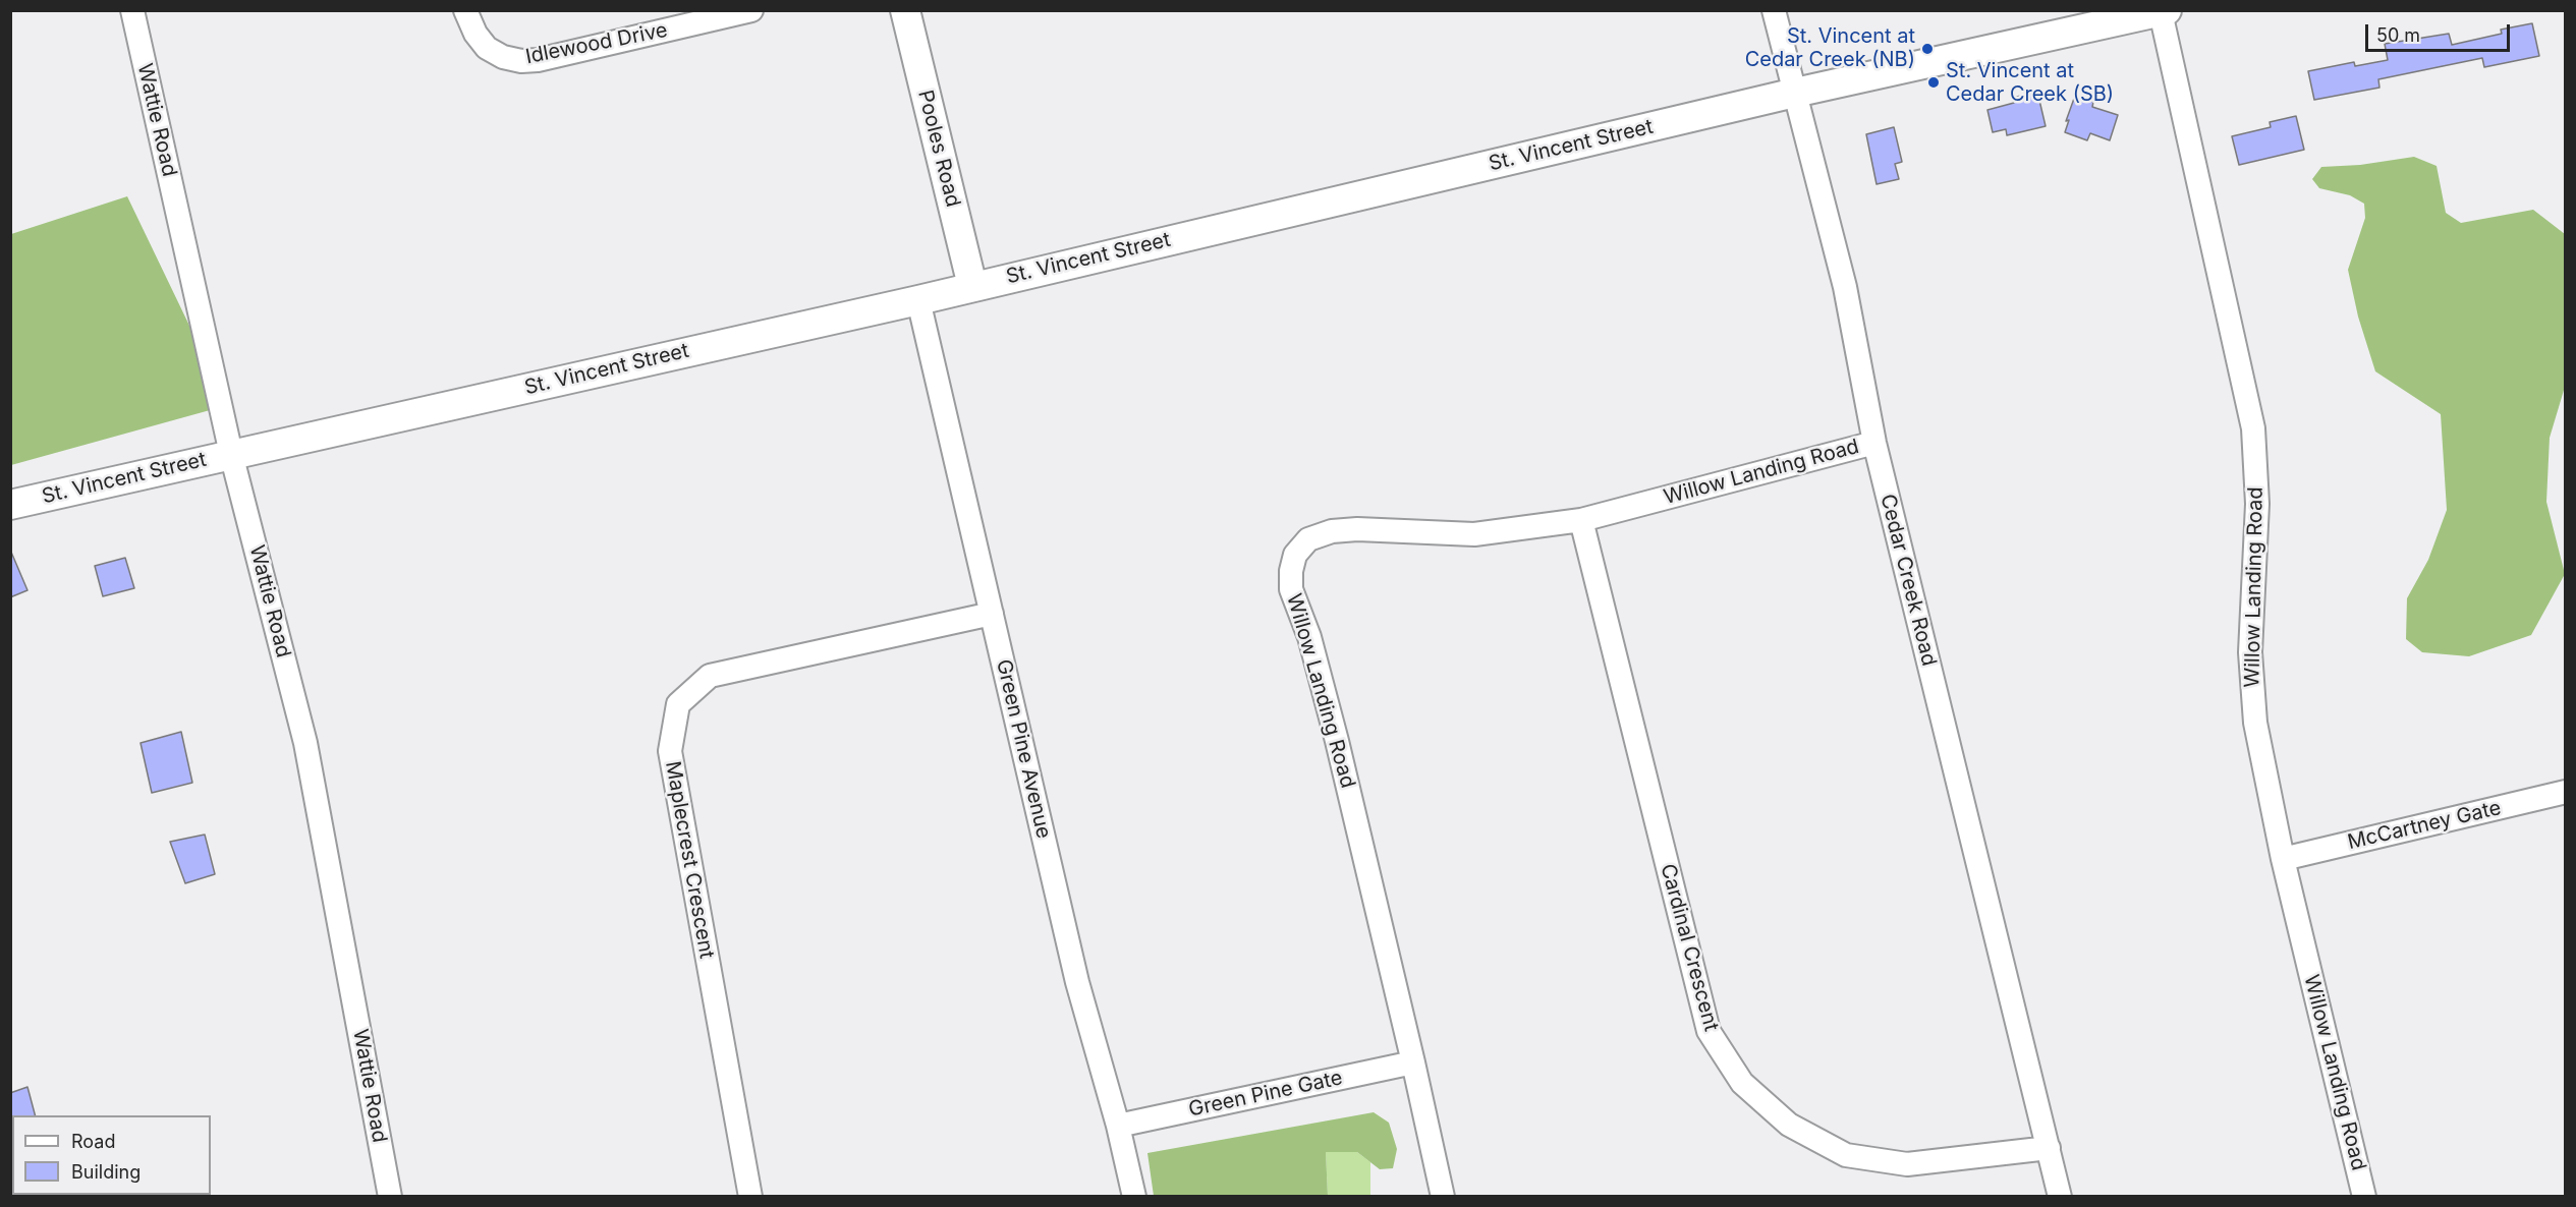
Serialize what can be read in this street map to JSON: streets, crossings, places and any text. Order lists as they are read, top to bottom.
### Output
{
  "streets": {
    "street": [
      "Idlewood Drive",
      "Wattie Road",
      "St. Vincent Street",
      "Pooles Road",
      "Willow Landing Road",
      "Cedar Creek Road",
      "Green Pine Avenue",
      "McCartney Gate",
      "Maplecrest Crescent",
      "Cardinal Crescent",
      "Green Pine Gate"
    ]
  },
  "crossings": [
    ["Wattie Road", "St. Vincent Street"],
    ["St. Vincent Street", "Pooles Road"],
    ["St. Vincent Street", "Willow Landing Road"],
    ["St. Vincent Street", "Cedar Creek Road"],
    ["St. Vincent Street", "Green Pine Avenue"],
    ["Willow Landing Road", "Cedar Creek Road"],
    ["Willow Landing Road", "McCartney Gate"],
    ["Willow Landing Road", "Cardinal Crescent"],
    ["Willow Landing Road", "Green Pine Gate"],
    ["Cedar Creek Road", "Cardinal Crescent"],
    ["Green Pine Avenue", "Maplecrest Crescent"],
    ["Green Pine Avenue", "Green Pine Gate"]
  ],
  "places": ["St. Vincent at Cedar Creek (NB)", "St. Vincent at Cedar Creek (SB)"],
  "legend": ["Road", "Building"],
  "scale_bar": "50 m"
}
